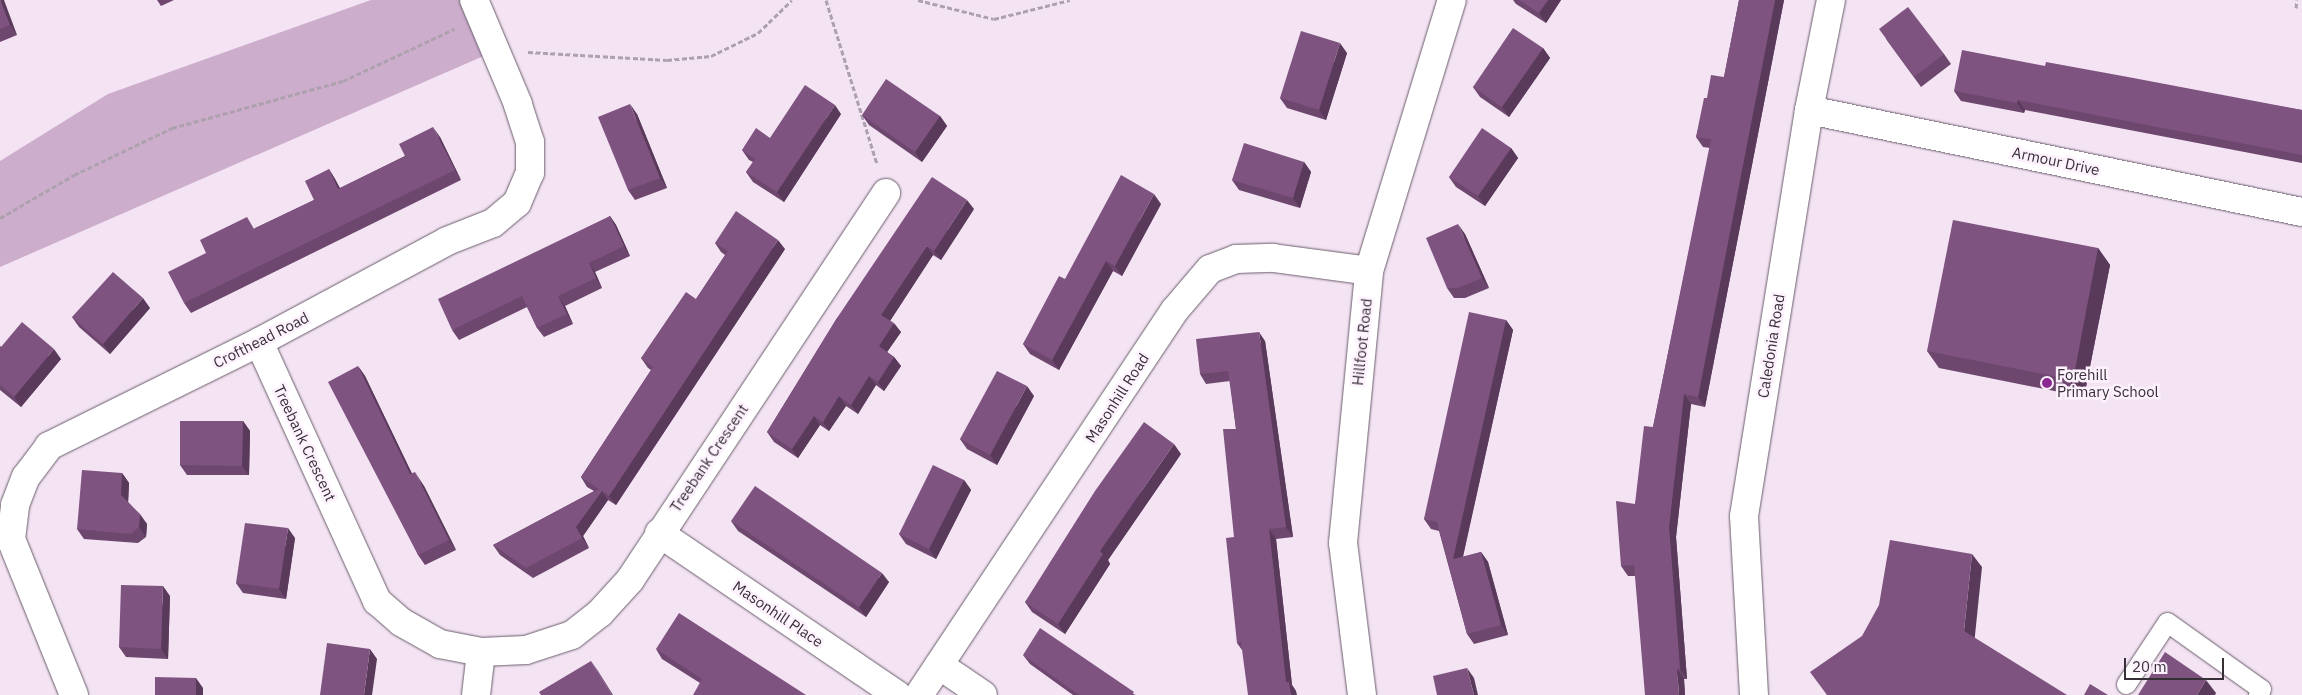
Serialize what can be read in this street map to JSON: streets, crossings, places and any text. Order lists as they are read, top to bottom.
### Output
{
  "streets": {
    "street": [
      "Armour Drive",
      "Crofthead Road",
      "Hillfoot Road",
      "Caledonia Road",
      "Masonhill Road",
      "Treebank Crescent",
      "Masonhill Place"
    ]
  },
  "crossings": [
    ["Armour Drive", "Caledonia Road"],
    ["Crofthead Road", "Treebank Crescent"],
    ["Hillfoot Road", "Masonhill Road"],
    ["Treebank Crescent", "Masonhill Place"]
  ],
  "places": ["Forehill Primary School"],
  "scale_bar": "20 m"
}
